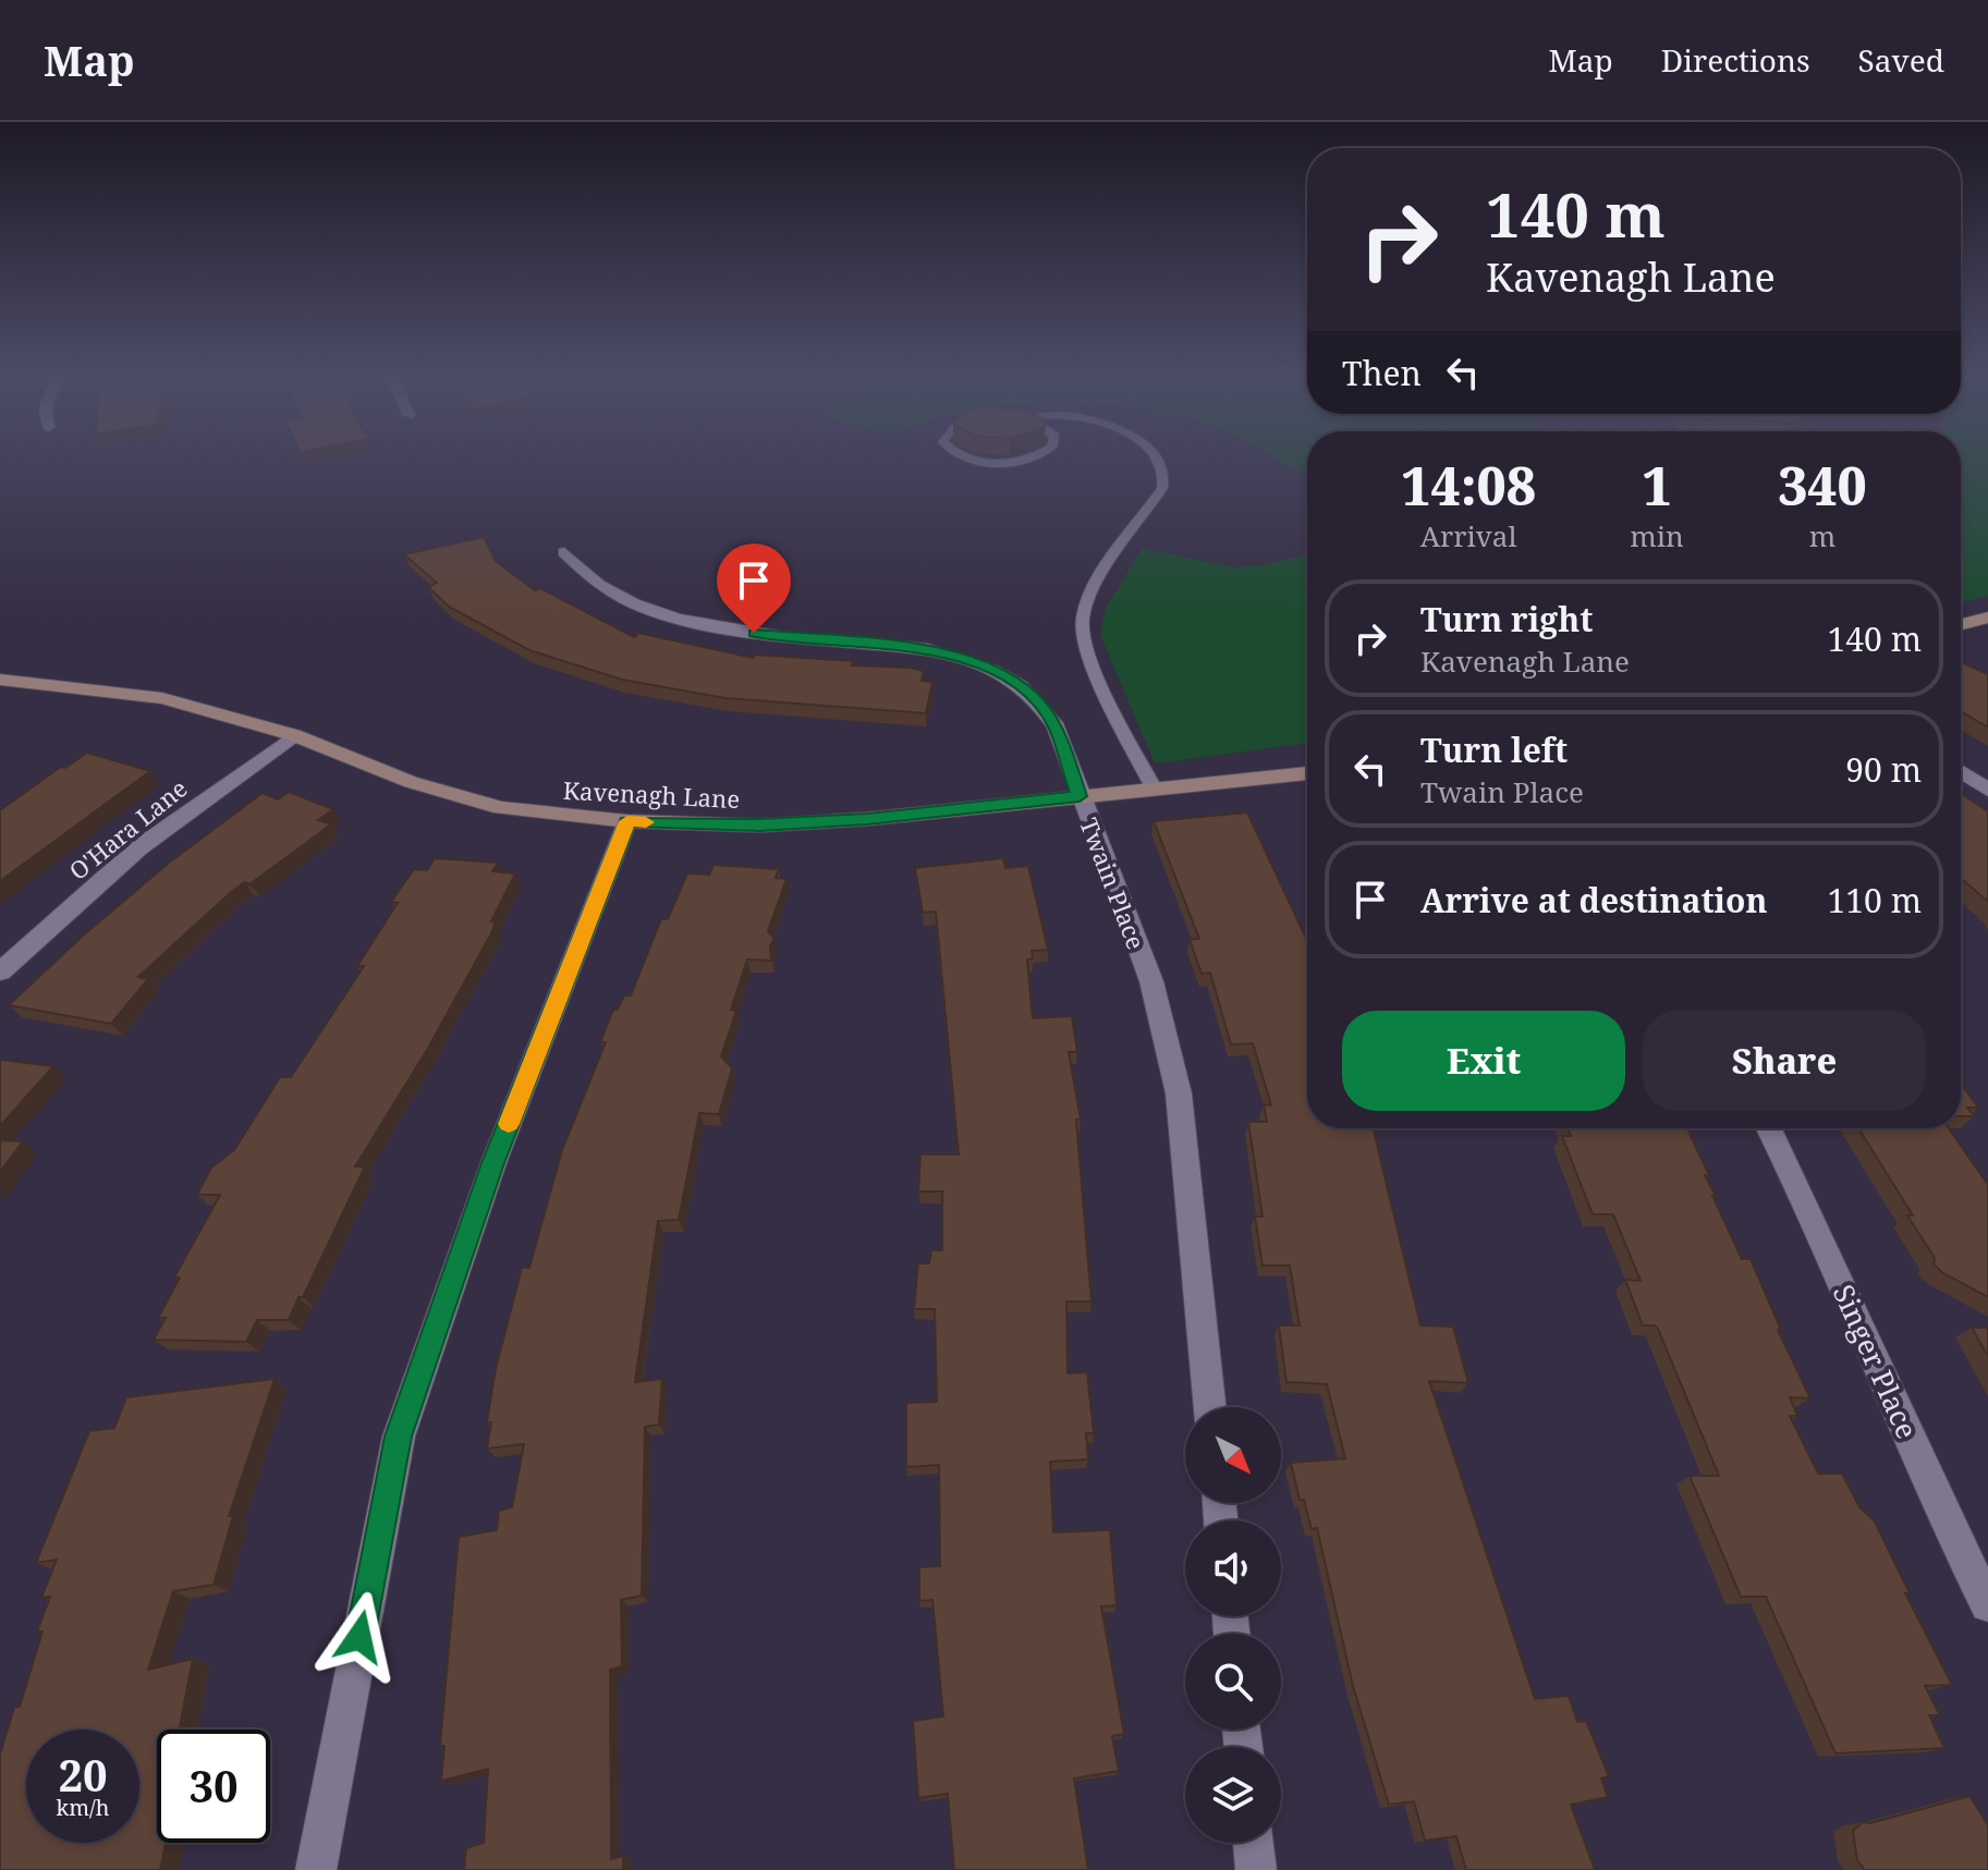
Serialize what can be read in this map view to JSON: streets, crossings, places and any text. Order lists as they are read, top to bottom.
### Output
{
  "streets": {
    "main road": ["Kavenagh Lane"],
    "street": ["O'Hara Lane", "Twain Place", "Singer Place"]
  },
  "crossings": [
    ["Kavenagh Lane", "O'Hara Lane"],
    ["Kavenagh Lane", "Twain Place"]
  ],
  "north": "bottom right",
  "page": {
    "header": "Map",
    "nav": ["Map", "Directions", "Saved"],
    "turn": ["140 m", "Kavenagh Lane"],
    "then": "Then",
    "eta": [
      "14:08",
      "Arrival",
      "1",
      "min",
      "340",
      "m"
    ],
    "list": [
      {
        "name": "Turn right",
        "note": "Kavenagh Lane",
        "value": "140 m"
      },
      {
        "name": "Turn left",
        "note": "Twain Place",
        "value": "90 m"
      },
      {
        "name": "Arrive at destination",
        "value": "110 m"
      }
    ],
    "buttons": ["Exit", "Share"],
    "speed": "20 km/h",
    "limit": "30"
  }
}
